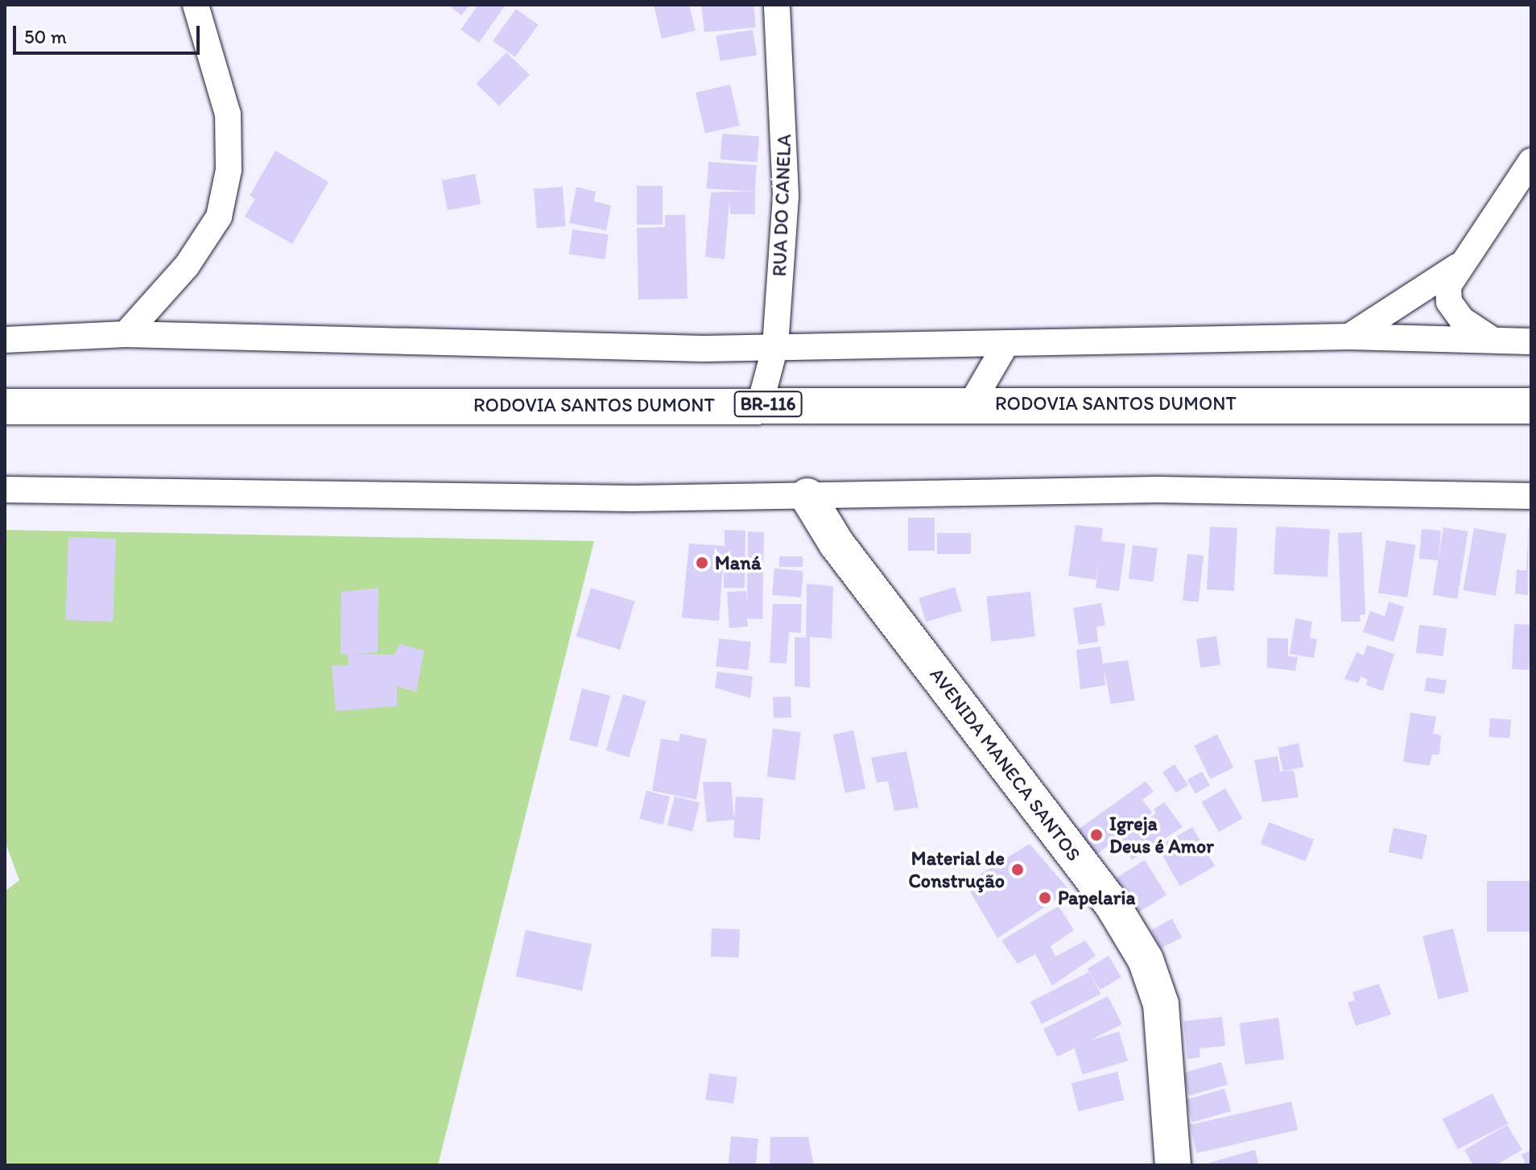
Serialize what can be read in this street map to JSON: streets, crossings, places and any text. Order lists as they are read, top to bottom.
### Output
{
  "streets": {
    "main road": ["RODOVIA SANTOS DUMONT", "BR-116", "AVENIDA MANECA SANTOS"],
    "street": ["RUA DO CANELA"]
  },
  "crossings": [
    ["RUA DO CANELA", "RODOVIA SANTOS DUMONT"]
  ],
  "places": [
    "Maná",
    "Igreja Deus é Amor",
    "Material de Construção",
    "Papelaria"
  ],
  "scale_bar": "50 m"
}
